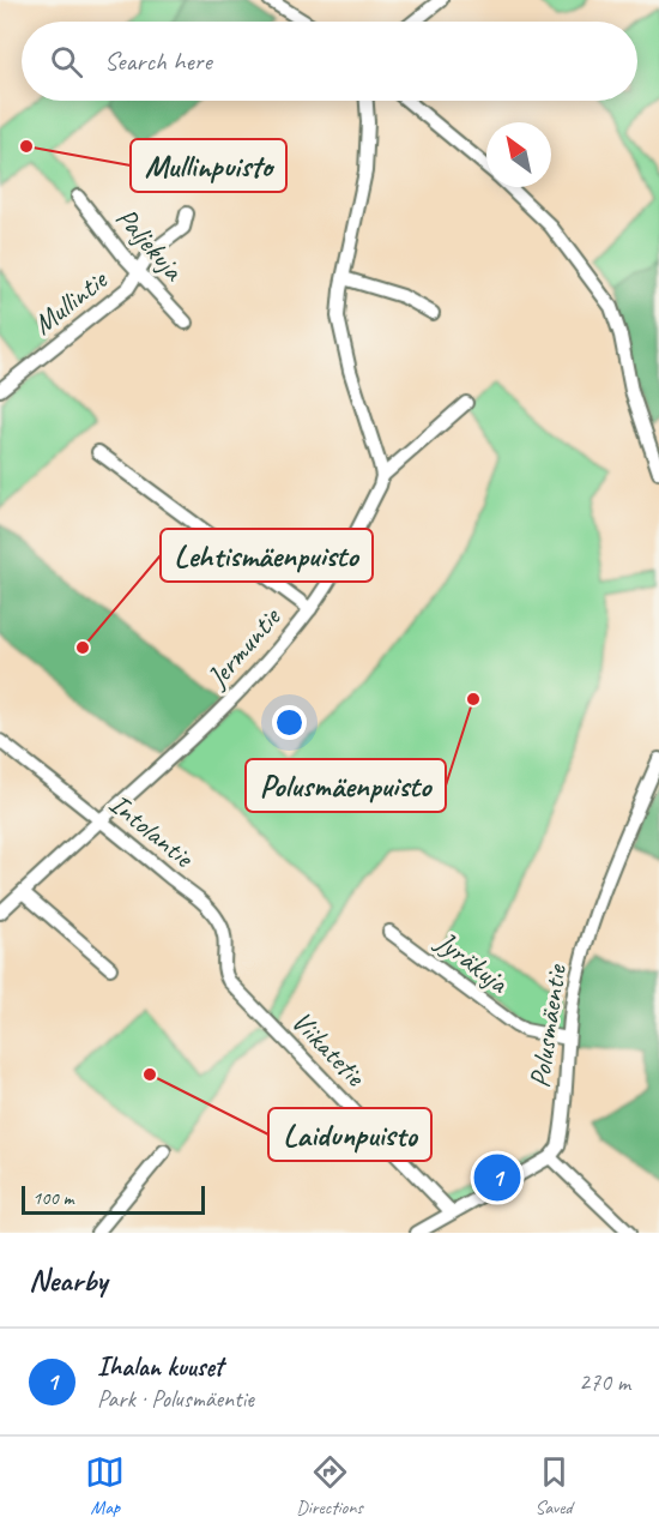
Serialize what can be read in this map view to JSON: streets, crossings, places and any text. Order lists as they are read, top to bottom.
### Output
{
  "streets": {
    "street": [
      "Paljekuja",
      "Mullintie",
      "Jermuntie",
      "Intolantie",
      "Jyräkuja",
      "Polusmäentie",
      "Viikatetie"
    ]
  },
  "crossings": [
    ["Paljekuja", "Mullintie"],
    ["Jermuntie", "Intolantie"],
    ["Intolantie", "Viikatetie"],
    ["Jyräkuja", "Polusmäentie"]
  ],
  "places": [
    "Mullinpuisto",
    "Lehtismäenpuisto",
    "Polusmäenpuisto",
    "Laidunpuisto"
  ],
  "scale_bar": "100 m",
  "north": "top left",
  "page": {
    "search": "Search here",
    "pins": "1",
    "scale": "100 m",
    "heading": "Nearby",
    "list": [
      {
        "mark": "1",
        "name": "Ihalan kuuset",
        "note": "Park · Polusmäentie",
        "value": "270 m"
      }
    ],
    "nav": ["Map", "Directions", "Saved"]
  }
}
